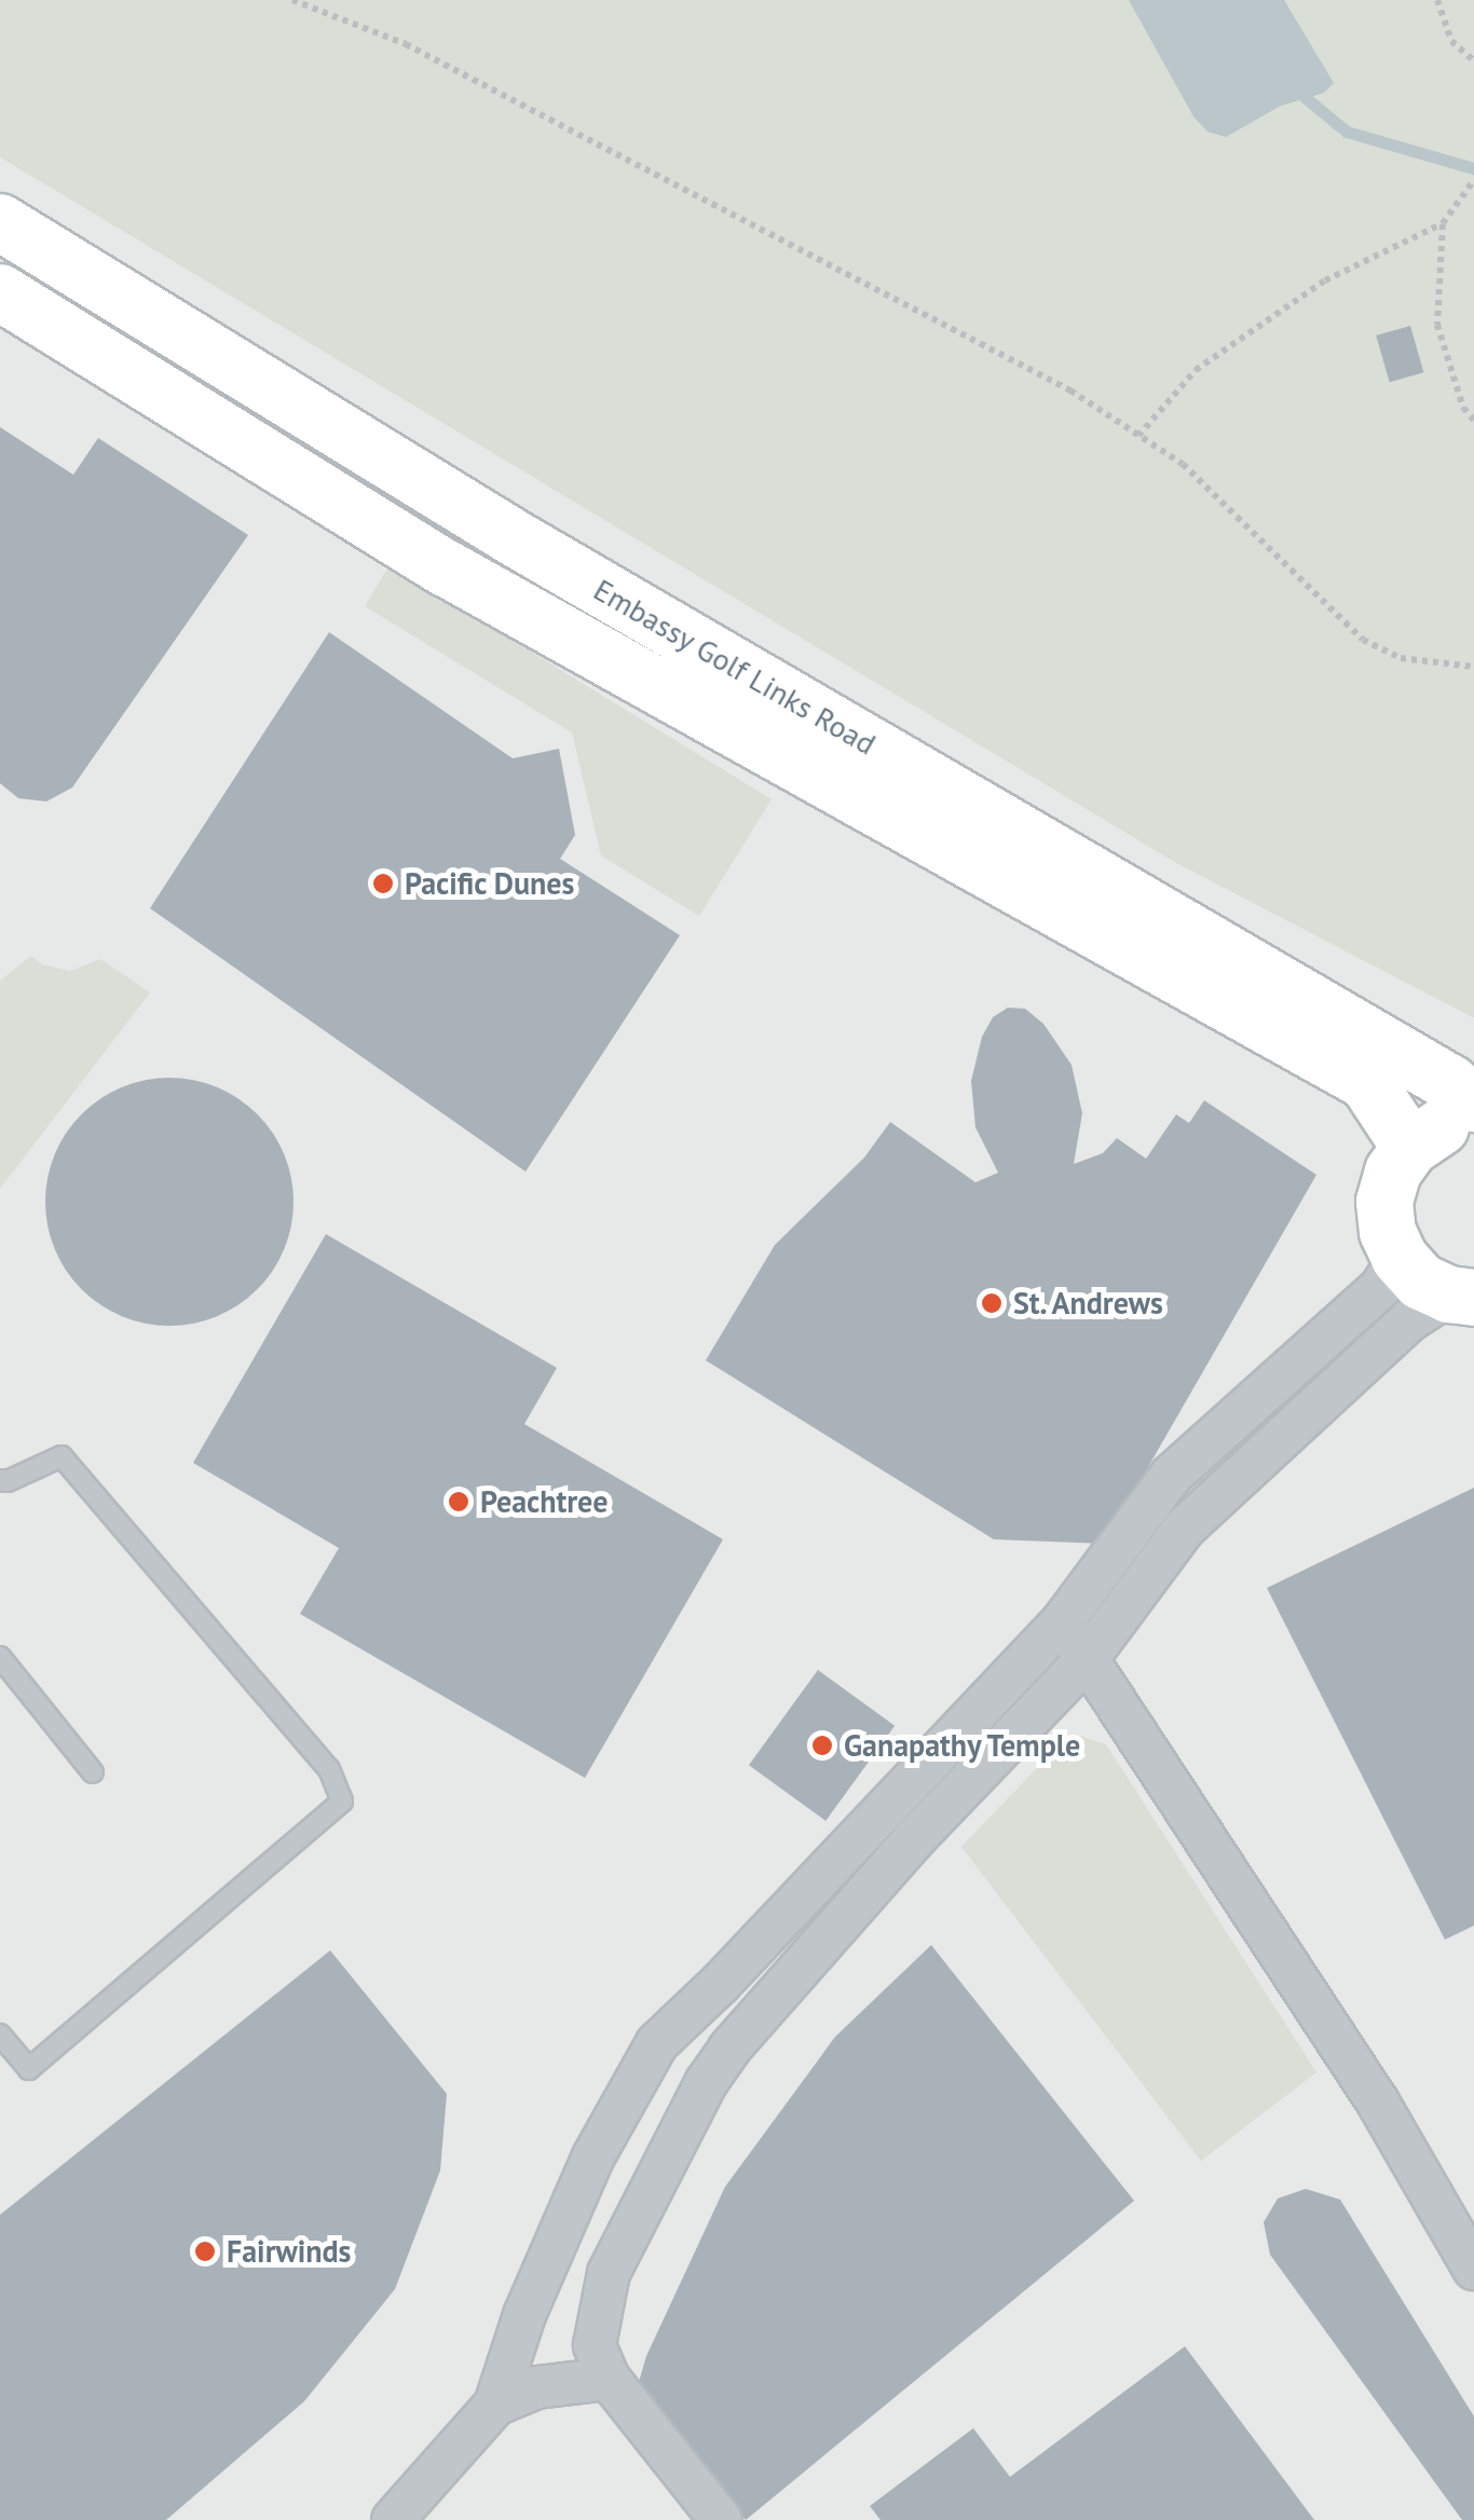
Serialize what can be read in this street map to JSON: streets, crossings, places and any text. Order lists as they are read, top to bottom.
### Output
{
  "streets": {
    "street": ["Embassy Golf Links Road"]
  },
  "places": [
    "Pacific Dunes",
    "St. Andrews",
    "Peachtree",
    "Ganapathy Temple",
    "Fairwinds"
  ]
}
